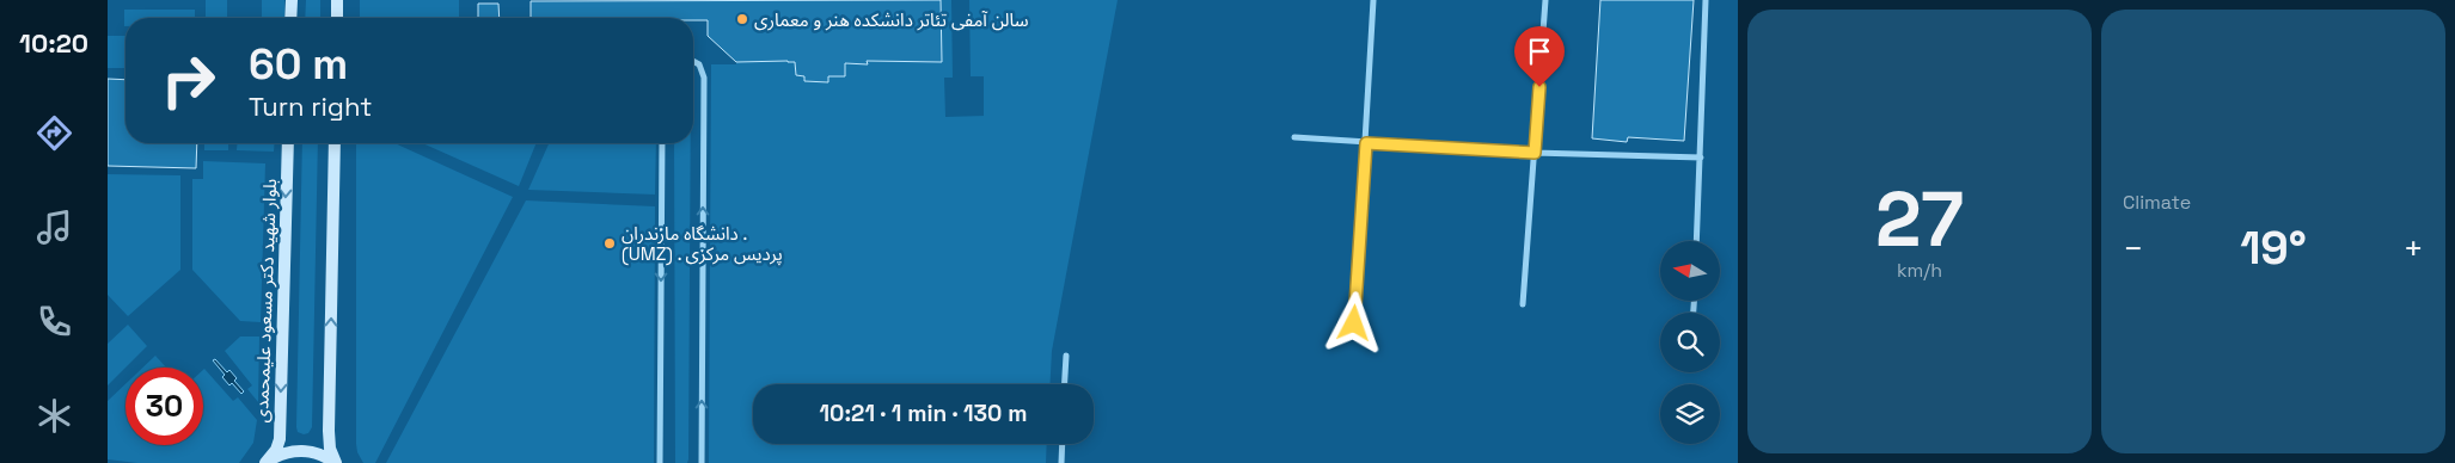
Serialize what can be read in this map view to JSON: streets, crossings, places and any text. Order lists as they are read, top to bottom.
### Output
{
  "streets": {
    "main road": ["بلوار شهید دکتر مسعود علیمحمدی"]
  },
  "places": ["سالن آمفی تئاتر دانشکده هنر و معماری", "دانشگاه مازندران . (UMZ) . پردیس مرکزی"],
  "north": "left",
  "page": {
    "tabs": "10:20",
    "tile": [
      ["27", "km/h"],
      "Climate"
    ],
    "turn": ["60 m", "Turn right"],
    "heat": ["−", "19°", "+"],
    "limit": "30",
    "trip": "10:21 · 1 min · 130 m"
  }
}
